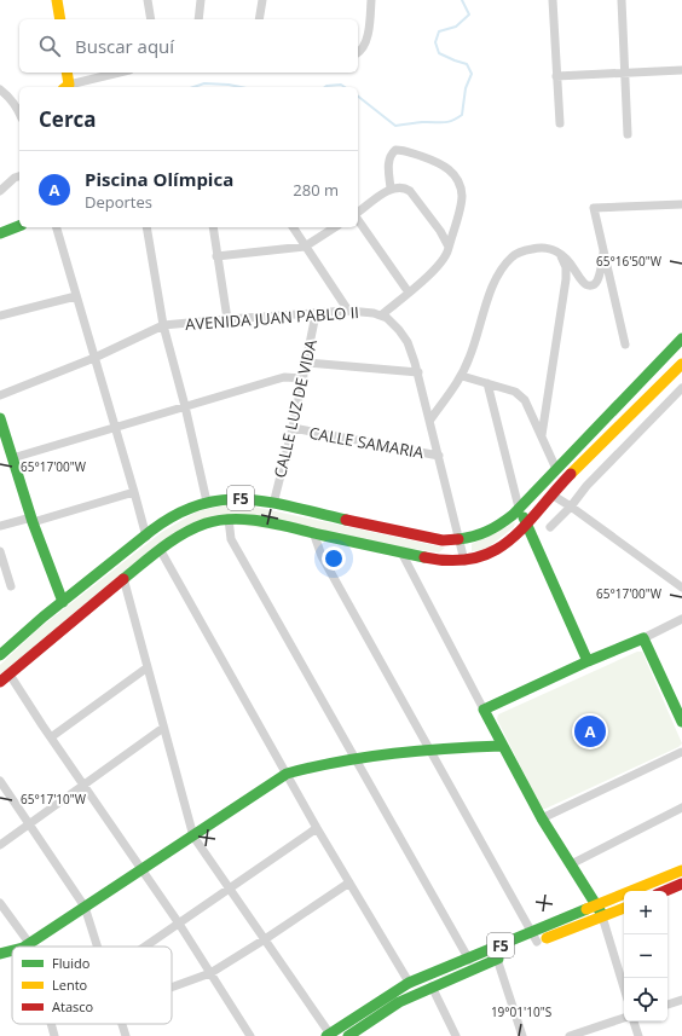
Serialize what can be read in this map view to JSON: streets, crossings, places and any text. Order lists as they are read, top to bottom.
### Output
{
  "streets": {
    "main road": ["F5"],
    "street": ["AVENIDA JUAN PABLO II", "CALLE LUZ DE VIDA", "CALLE SAMARIA"]
  },
  "crossings": [
    ["AVENIDA JUAN PABLO II", "CALLE LUZ DE VIDA"],
    ["AVENIDA JUAN PABLO II", "CALLE SAMARIA"],
    ["AVENIDA JUAN PABLO II", "F5"],
    ["CALLE LUZ DE VIDA", "CALLE SAMARIA"],
    ["CALLE LUZ DE VIDA", "F5"]
  ],
  "legend": ["Fluido", "Lento", "Atasco"],
  "page": {
    "search": "Buscar aquí",
    "heading": "Cerca",
    "list": [
      {
        "mark": "A",
        "name": "Piscina Olímpica",
        "note": "Deportes",
        "value": "280 m"
      }
    ],
    "pins": "A",
    "map_buttons": ["+", "−"]
  },
  "coordinates": [
    "65°16'50\"W",
    "65°17'00\"W",
    "65°17'10\"W",
    "19°01'10\"S"
  ]
}
